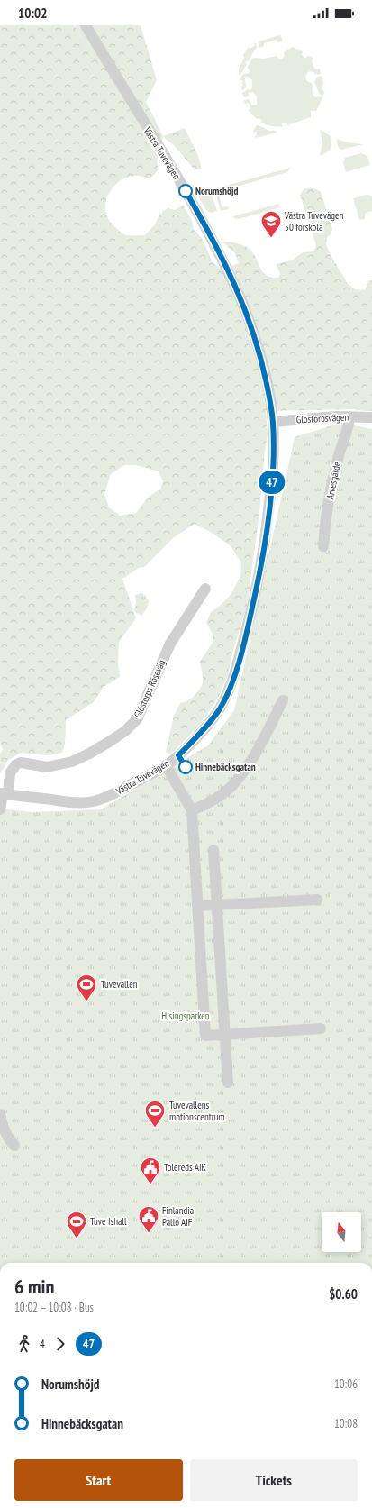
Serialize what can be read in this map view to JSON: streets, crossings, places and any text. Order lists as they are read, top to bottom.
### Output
{
  "streets": {
    "street": [
      "Västra Tuvevägen",
      "Glöstorpsvägen",
      "Arvesgärde",
      "Glöstorps Röseväg"
    ]
  },
  "crossings": [
    ["Västra Tuvevägen", "Glöstorpsvägen"],
    ["Västra Tuvevägen", "Glöstorps Röseväg"],
    ["Glöstorpsvägen", "Arvesgärde"]
  ],
  "parks": ["Hisingsparken"],
  "places": {
    "other": ["Norumshöjd", "Hinnebäcksgatan"],
    "school or university": ["Västra Tuvevägen 50 förskola"],
    "sports": ["Tuvevallen", "Tuvevallens motionscentrum", "Tuve Ishall"],
    "public building": ["Tolereds AIK", "Finlandia Pallo AIF"]
  },
  "lines": ["bus line 47"],
  "north": "top",
  "page": {
    "status": "10:02",
    "on_map": "47",
    "heading": ["6 min", "10:02 – 10:08 · Bus", "$0.60"],
    "legs": ["4", "47"],
    "list": [
      {
        "name": "Norumshöjd",
        "value": "10:06"
      },
      {
        "name": "Hinnebäcksgatan",
        "value": "10:08"
      }
    ],
    "buttons": ["Start", "Tickets"]
  }
}
